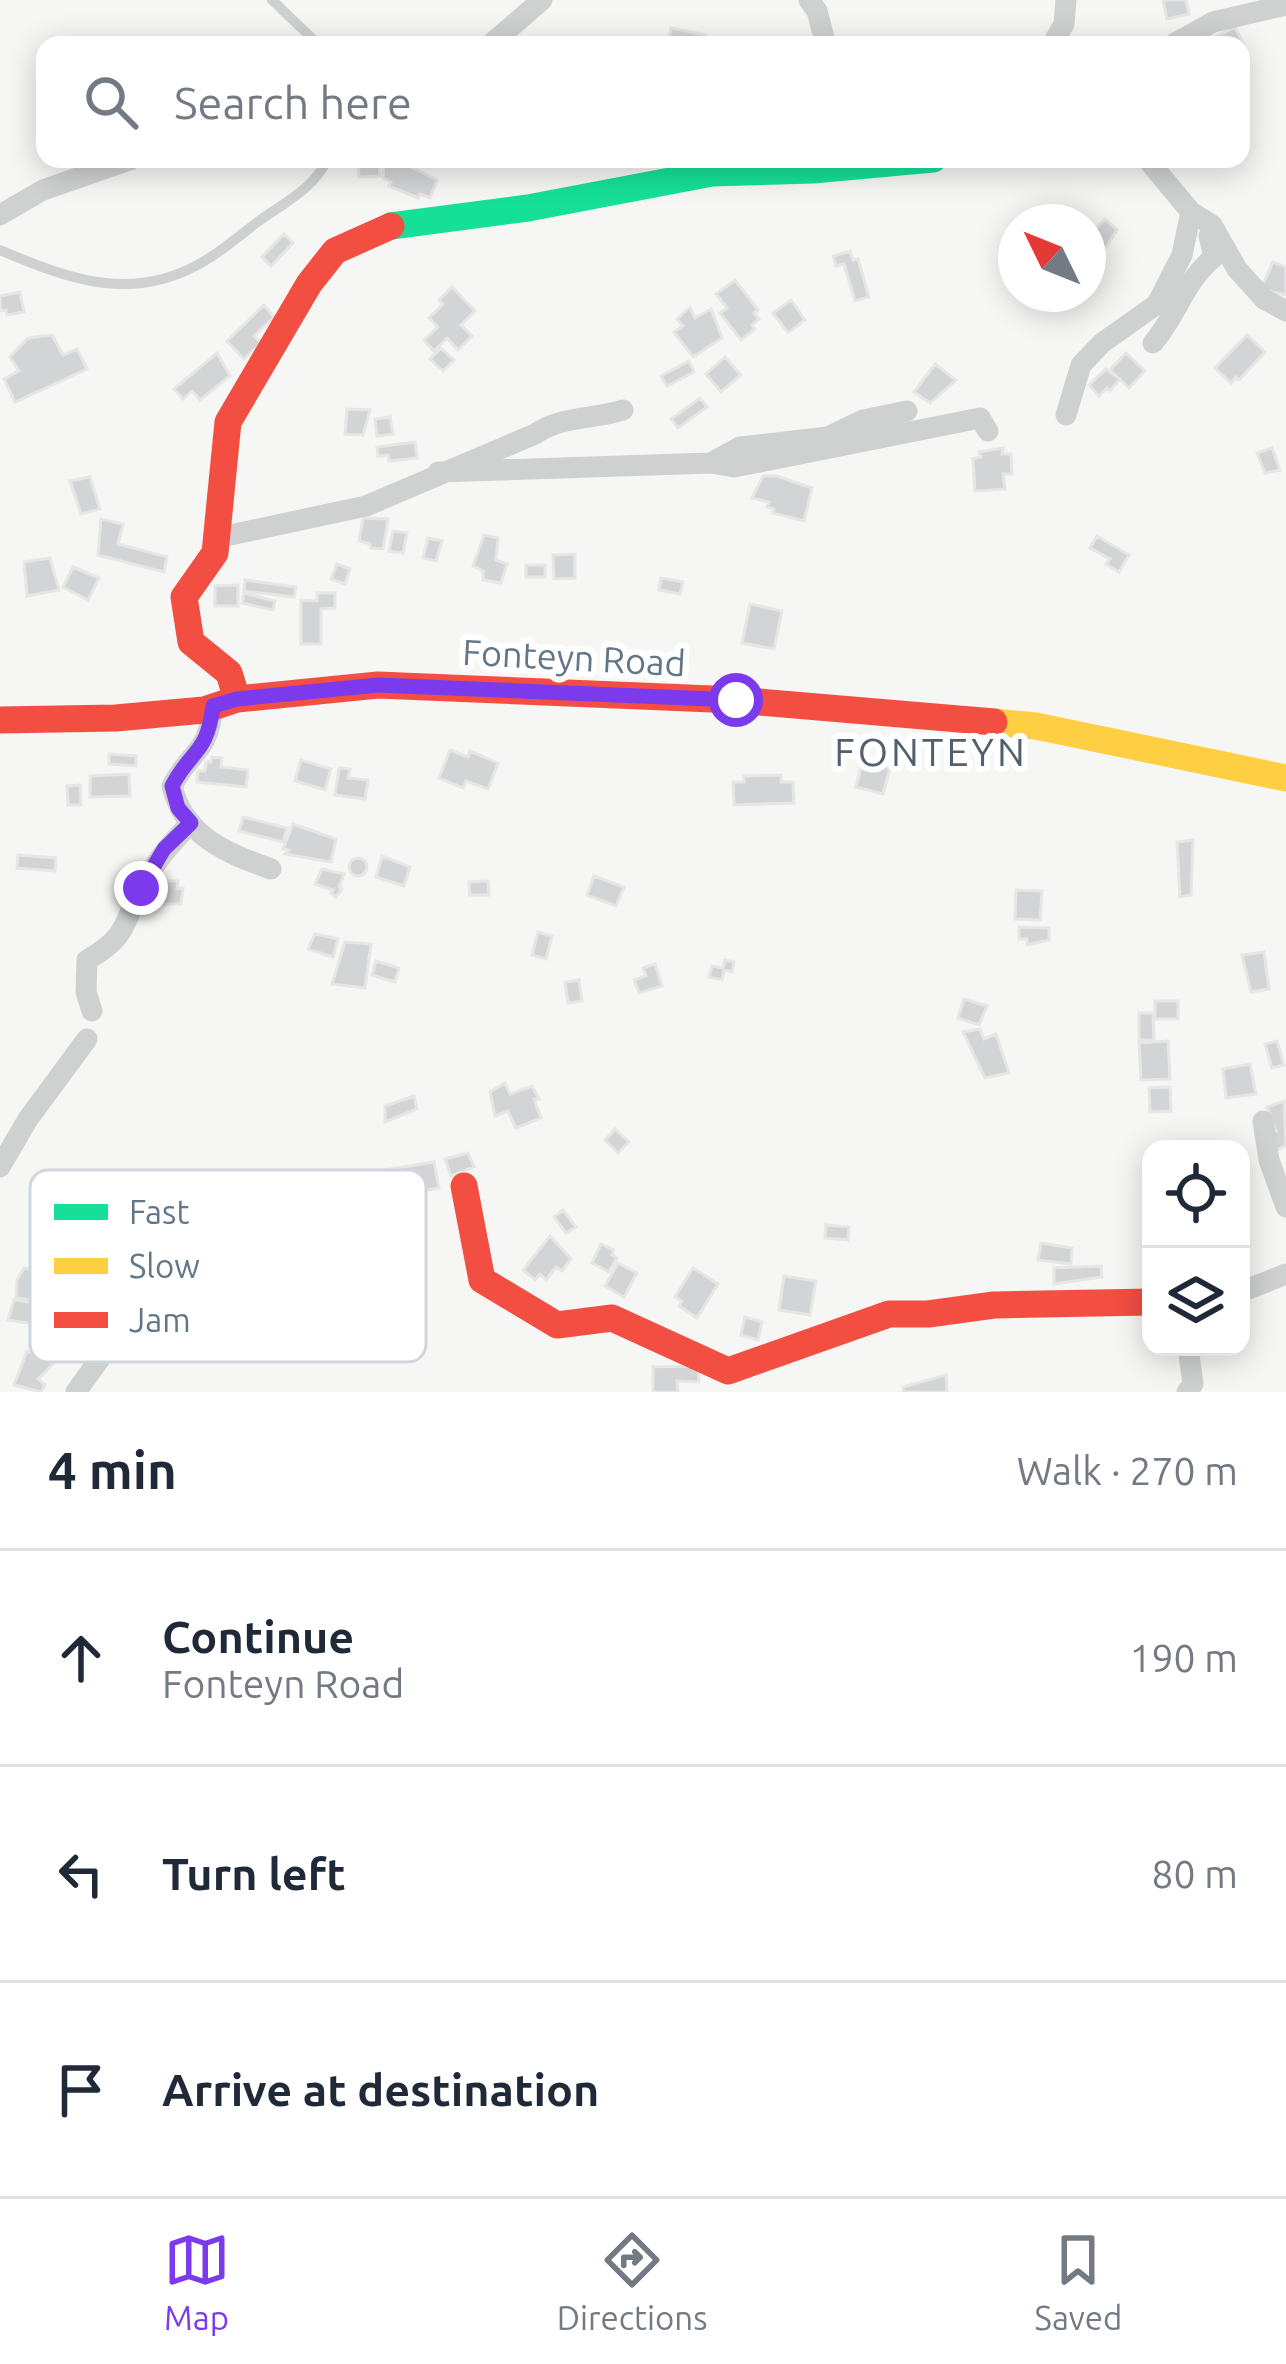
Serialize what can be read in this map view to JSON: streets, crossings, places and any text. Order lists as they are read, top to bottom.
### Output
{
  "streets": {
    "street": ["Fonteyn Road"]
  },
  "districts": ["FONTEYN"],
  "legend": ["Fast", "Slow", "Jam"],
  "north": "top left",
  "page": {
    "search": "Search here",
    "heading": ["4 min", "Walk · 270 m"],
    "list": [
      ["Continue", "Fonteyn Road", "190 m"],
      ["Turn left", "80 m"],
      "Arrive at destination"
    ],
    "nav": ["Map", "Directions", "Saved"]
  }
}
